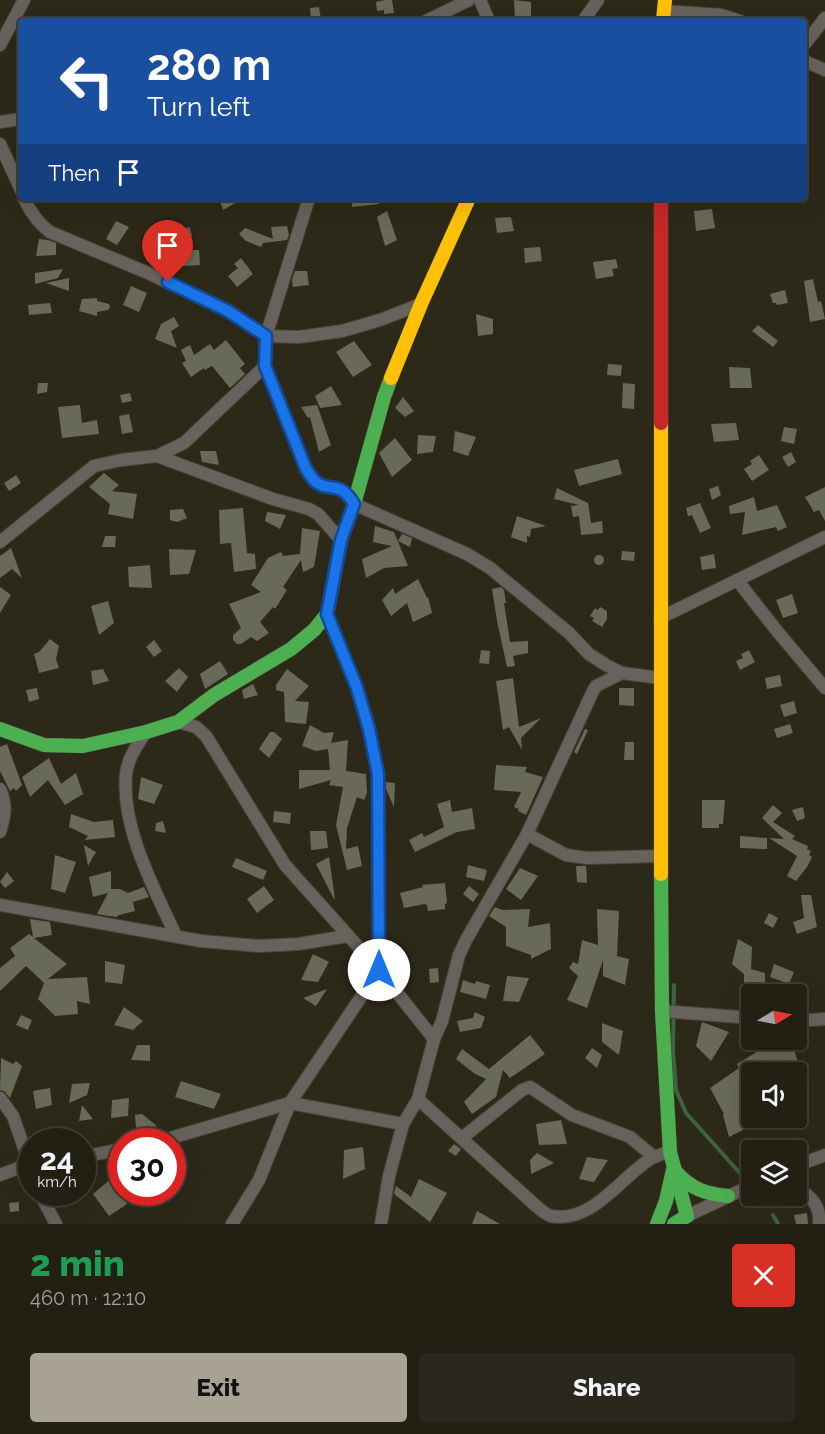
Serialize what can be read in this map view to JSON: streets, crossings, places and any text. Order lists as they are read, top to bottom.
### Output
{
  "north": "right",
  "page": {
    "turn": ["280 m", "Turn left"],
    "then": "Then",
    "speed": "24 km/h",
    "limit": "30",
    "heading": ["2 min", "460 m · 12:10"],
    "buttons": ["Exit", "Share"]
  }
}
